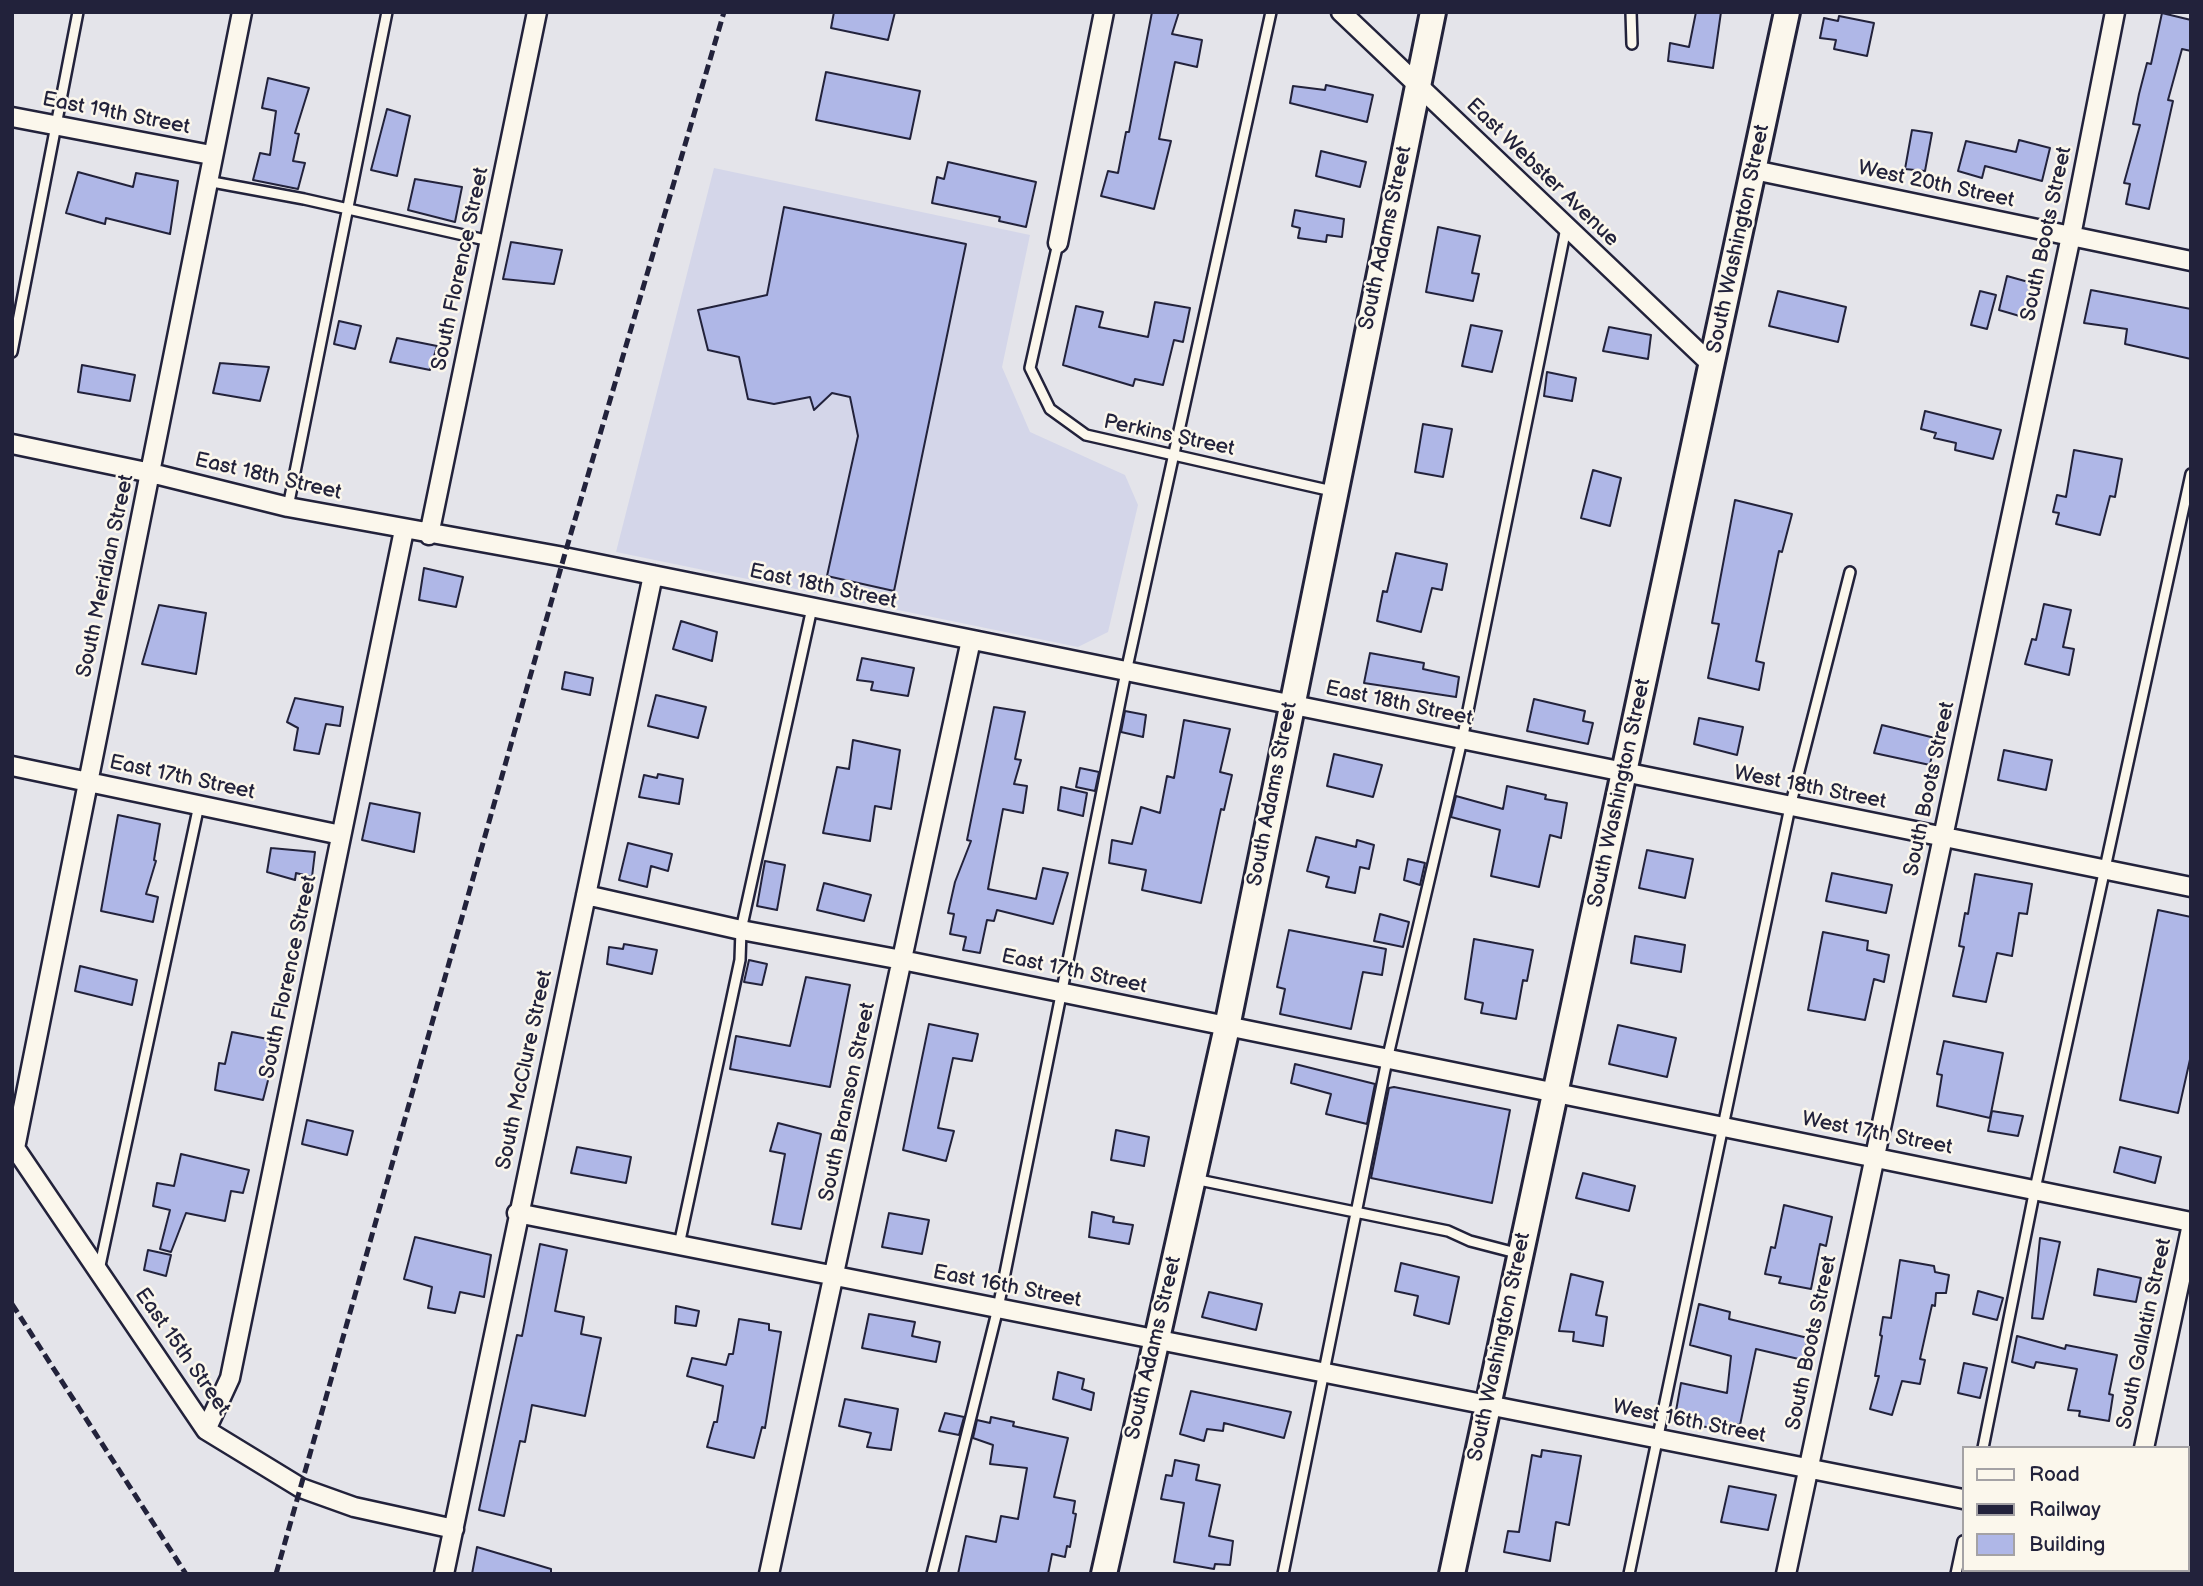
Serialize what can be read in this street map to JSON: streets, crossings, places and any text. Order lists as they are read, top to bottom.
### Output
{
  "streets": {
    "main road": ["South Adams Street", "South Washington Street"],
    "street": [
      "East 19th Street",
      "East Webster Avenue",
      "West 20th Street",
      "South Boots Street",
      "South Florence Street",
      "East 18th Street",
      "South Meridian Street",
      "East 17th Street",
      "West 18th Street",
      "South McClure Street",
      "South Branson Street",
      "West 17th Street",
      "East 16th Street",
      "South Gallatin Street",
      "East 15th Street",
      "West 16th Street"
    ],
    "lane": ["Perkins Street"]
  },
  "crossings": [
    ["East 19th Street", "South Meridian Street"],
    ["East Webster Avenue", "South Adams Street"],
    ["East Webster Avenue", "South Washington Street"],
    ["West 20th Street", "South Boots Street"],
    ["West 20th Street", "South Washington Street"],
    ["South Boots Street", "West 18th Street"],
    ["South Boots Street", "West 17th Street"],
    ["South Boots Street", "West 16th Street"],
    ["South Adams Street", "Perkins Street"],
    ["South Adams Street", "East 18th Street"],
    ["South Adams Street", "East 17th Street"],
    ["South Adams Street", "East 16th Street"],
    ["South Washington Street", "East 18th Street"],
    ["South Washington Street", "East 17th Street"],
    ["South Washington Street", "West 18th Street"],
    ["South Washington Street", "West 17th Street"],
    ["South Washington Street", "East 16th Street"],
    ["South Washington Street", "West 16th Street"],
    ["South Florence Street", "East 18th Street"],
    ["South Florence Street", "East 17th Street"],
    ["South Florence Street", "East 15th Street"],
    ["East 18th Street", "South Meridian Street"],
    ["East 18th Street", "West 18th Street"],
    ["East 18th Street", "South McClure Street"],
    ["East 18th Street", "South Branson Street"],
    ["South Meridian Street", "East 17th Street"],
    ["South Meridian Street", "East 15th Street"],
    ["East 17th Street", "South McClure Street"],
    ["East 17th Street", "South Branson Street"],
    ["East 17th Street", "West 17th Street"],
    ["South McClure Street", "East 16th Street"],
    ["South McClure Street", "East 15th Street"],
    ["South Branson Street", "East 16th Street"],
    ["East 16th Street", "West 16th Street"]
  ],
  "legend": ["Road", "Railway", "Building"]
}
